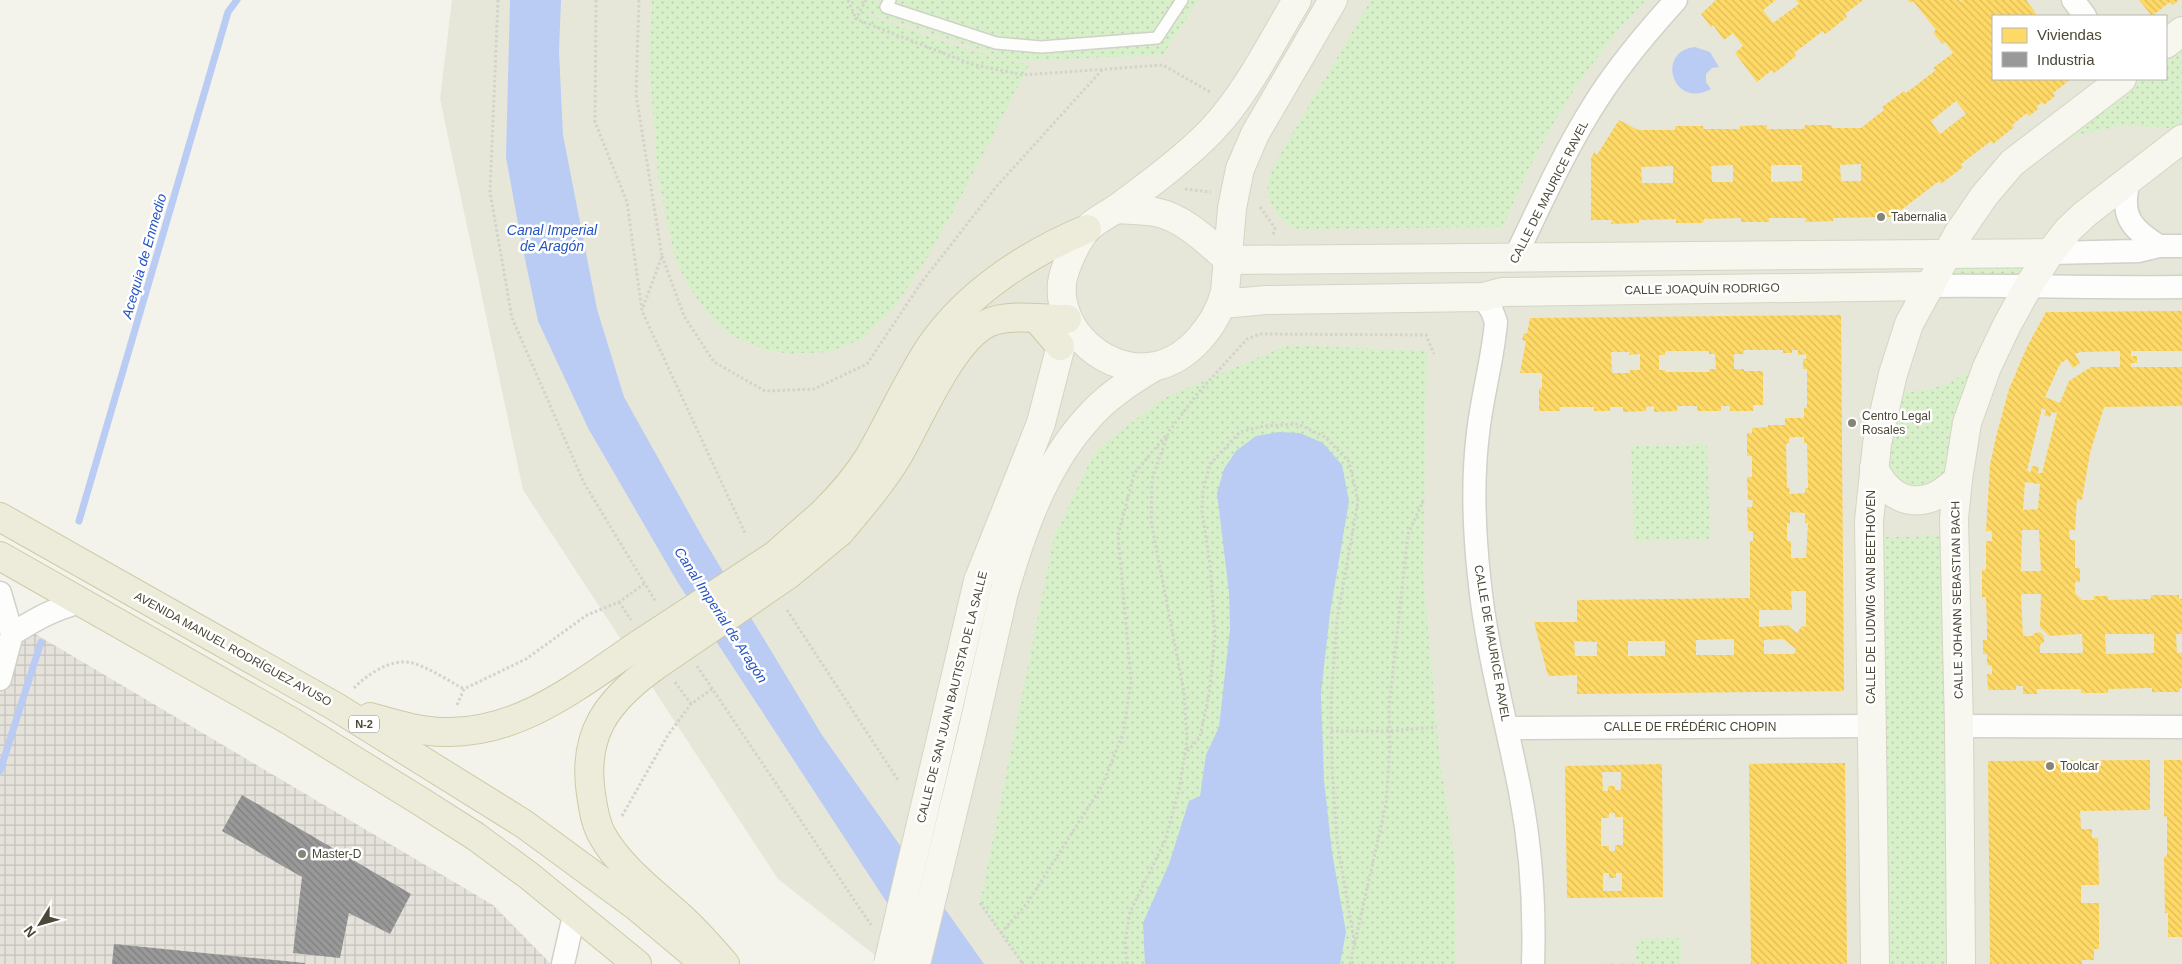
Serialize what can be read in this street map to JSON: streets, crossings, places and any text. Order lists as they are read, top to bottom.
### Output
{
  "streets": {
    "highway": ["AVENIDA MANUEL RODRÍGUEZ AYUSO", "N-2"],
    "street": [
      "CALLE DE MAURICE RAVEL",
      "CALLE JOAQUÍN RODRIGO",
      "CALLE DE LUDWIG VAN BEETHOVEN",
      "CALLE JOHANN SEBASTIAN BACH",
      "CALLE DE SAN JUAN BAUTISTA DE LA SALLE",
      "CALLE DE FRÉDÉRIC CHOPIN"
    ]
  },
  "crossings": [
    ["CALLE DE MAURICE RAVEL", "CALLE JOAQUÍN RODRIGO"],
    ["CALLE DE MAURICE RAVEL", "CALLE DE FRÉDÉRIC CHOPIN"],
    ["CALLE JOAQUÍN RODRIGO", "CALLE DE LUDWIG VAN BEETHOVEN"],
    ["CALLE JOAQUÍN RODRIGO", "CALLE JOHANN SEBASTIAN BACH"],
    ["CALLE JOAQUÍN RODRIGO", "CALLE DE SAN JUAN BAUTISTA DE LA SALLE"],
    ["CALLE DE LUDWIG VAN BEETHOVEN", "CALLE DE FRÉDÉRIC CHOPIN"]
  ],
  "water": ["Canal Imperial de Aragón", "Acequia de Enmedio"],
  "places": [
    "Tabernalia",
    "Centro Legal Rosales",
    "Toolcar",
    "Master-D"
  ],
  "legend": ["Viviendas", "Industria"],
  "north": "bottom left"
}
